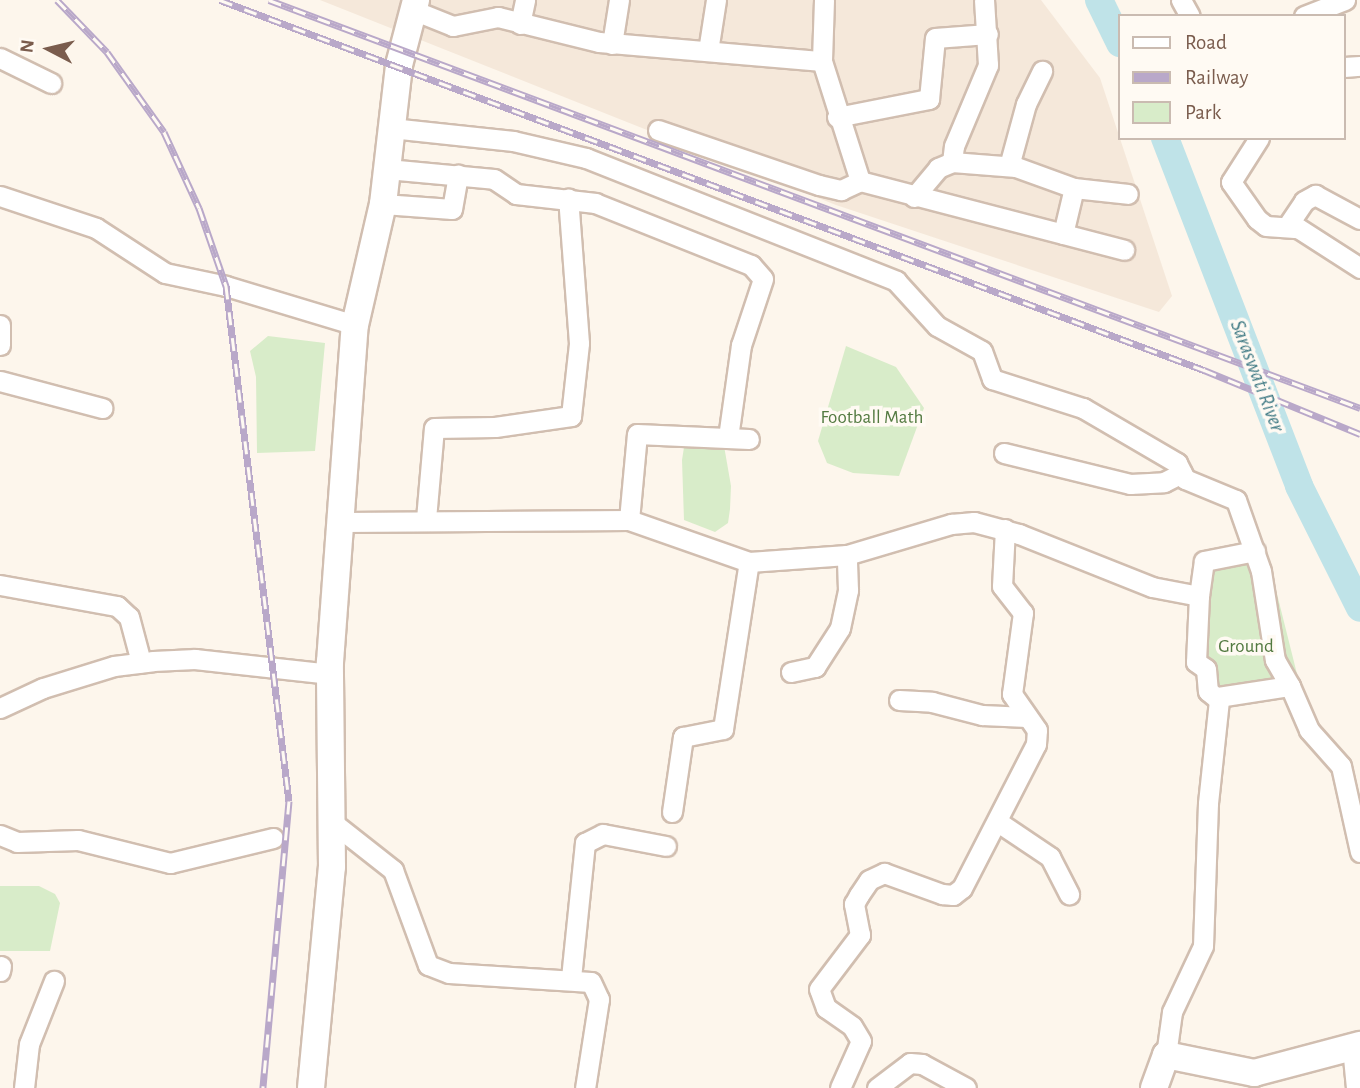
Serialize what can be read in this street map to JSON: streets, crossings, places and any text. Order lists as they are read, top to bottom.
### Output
{
  "water": ["Saraswati River"],
  "parks": ["Football Math", "Ground"],
  "legend": ["Road", "Railway", "Park"],
  "north": "left"
}
